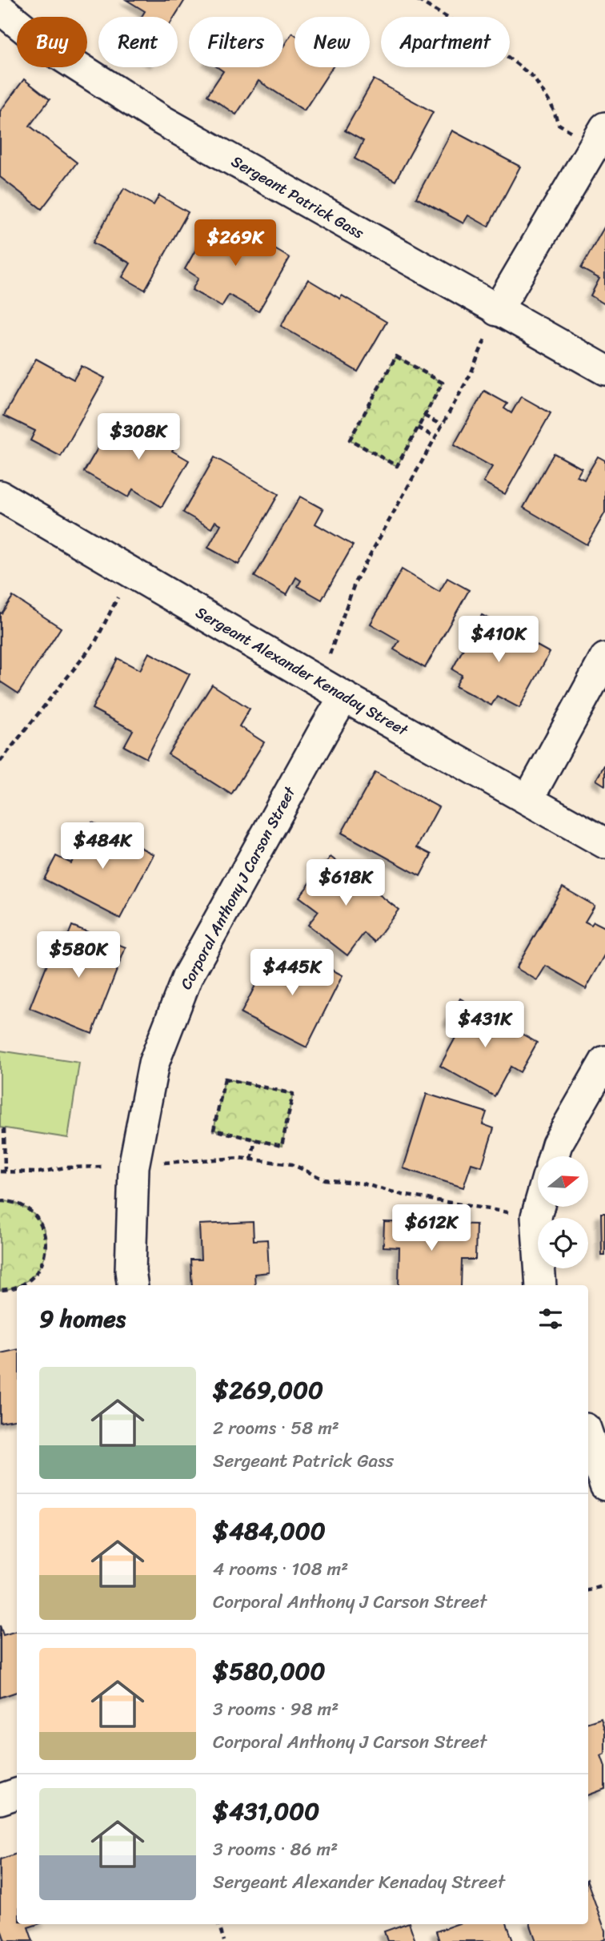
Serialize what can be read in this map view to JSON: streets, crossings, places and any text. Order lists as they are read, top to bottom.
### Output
{
  "streets": {
    "street": ["Sergeant Patrick Gass", "Sergeant Alexander Kenaday Street", "Corporal Anthony J Carson Street"]
  },
  "crossings": [
    ["Sergeant Alexander Kenaday Street", "Corporal Anthony J Carson Street"]
  ],
  "north": "right",
  "page": {
    "chip": [
      "Buy",
      "Rent",
      "Filters",
      "New",
      "Apartment"
    ],
    "price": [
      "$269K",
      "$308K",
      "$410K",
      "$484K",
      "$618K",
      "$580K",
      "$445K",
      "$431K",
      "$612K"
    ],
    "heading": "9 homes",
    "list": [
      {
        "name": "$269,000",
        "note": "2 rooms · 58 m² · Sergeant Patrick Gass"
      },
      {
        "name": "$484,000",
        "note": "4 rooms · 108 m² · Corporal Anthony J Carson Street"
      },
      {
        "name": "$580,000",
        "note": "3 rooms · 98 m² · Corporal Anthony J Carson Street"
      },
      {
        "name": "$431,000",
        "note": "3 rooms · 86 m² · Sergeant Alexander Kenaday Street"
      }
    ]
  }
}
